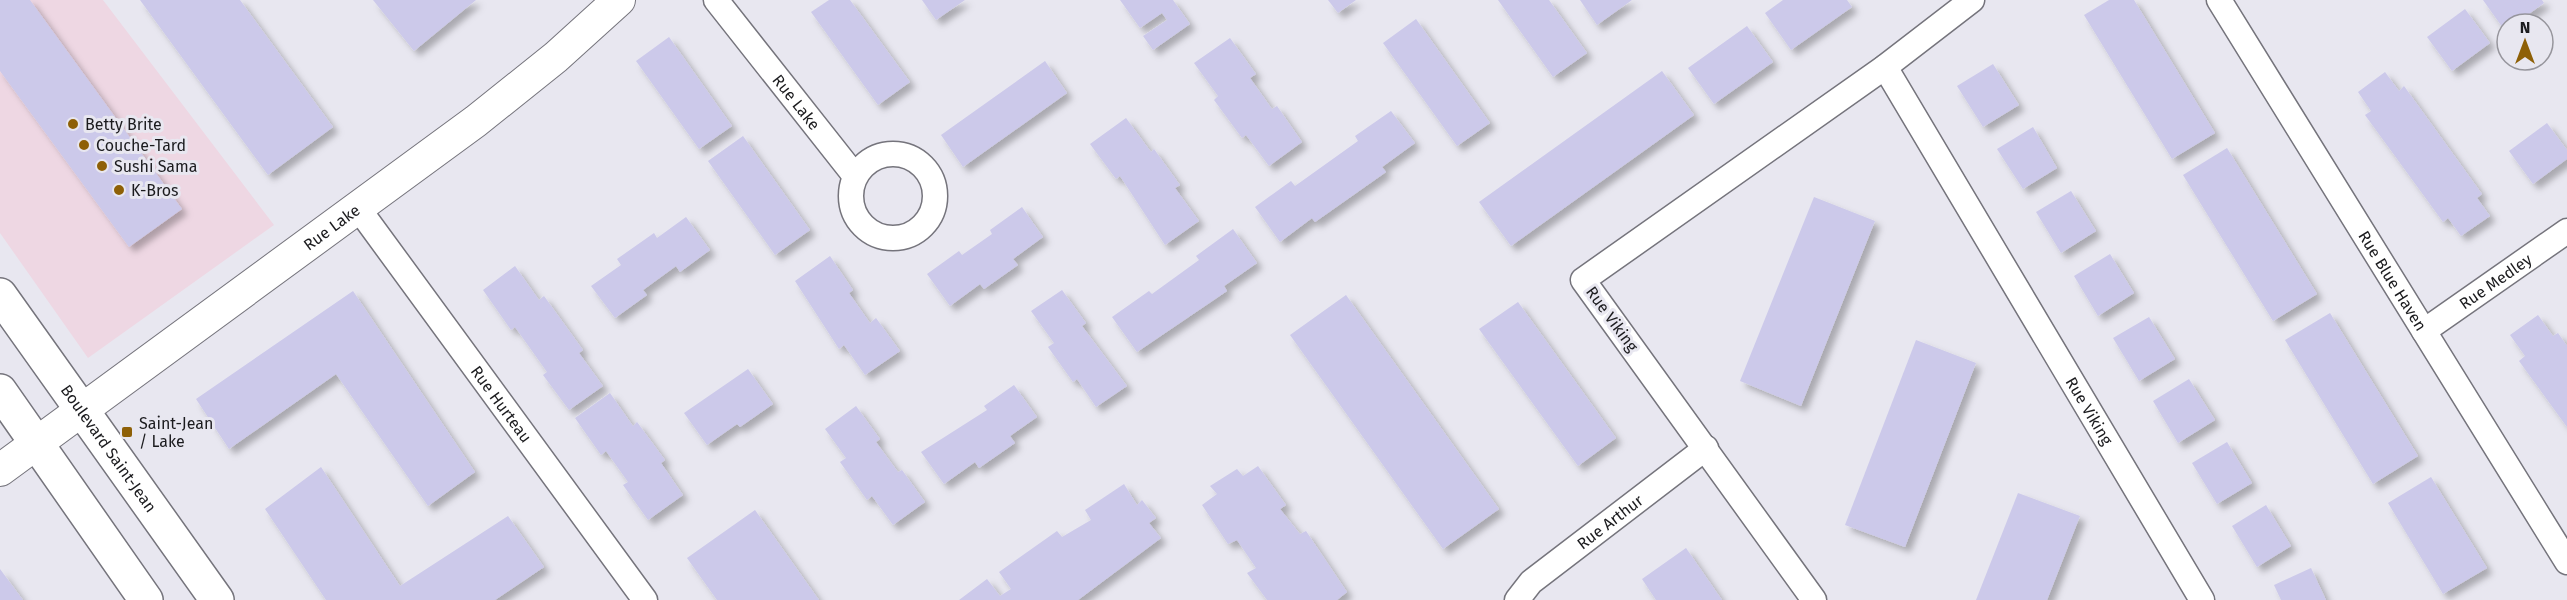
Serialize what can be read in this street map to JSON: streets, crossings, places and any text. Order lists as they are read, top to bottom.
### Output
{
  "streets": {
    "main road": ["Boulevard Saint-Jean"],
    "street": [
      "Rue Lake",
      "Rue Blue Haven",
      "Rue Medley",
      "Rue Viking",
      "Rue Hurteau",
      "Rue Arthur"
    ]
  },
  "crossings": [
    ["Rue Lake", "Rue Hurteau"],
    ["Rue Lake", "Boulevard Saint-Jean"],
    ["Rue Blue Haven", "Rue Medley"],
    ["Rue Viking", "Rue Arthur"]
  ],
  "places": {
    "other": [
      "Betty Brite",
      "Couche-Tard",
      "Sushi Sama",
      "K-Bros"
    ],
    "transit": ["Saint-Jean / Lake"]
  },
  "north": "top"
}
